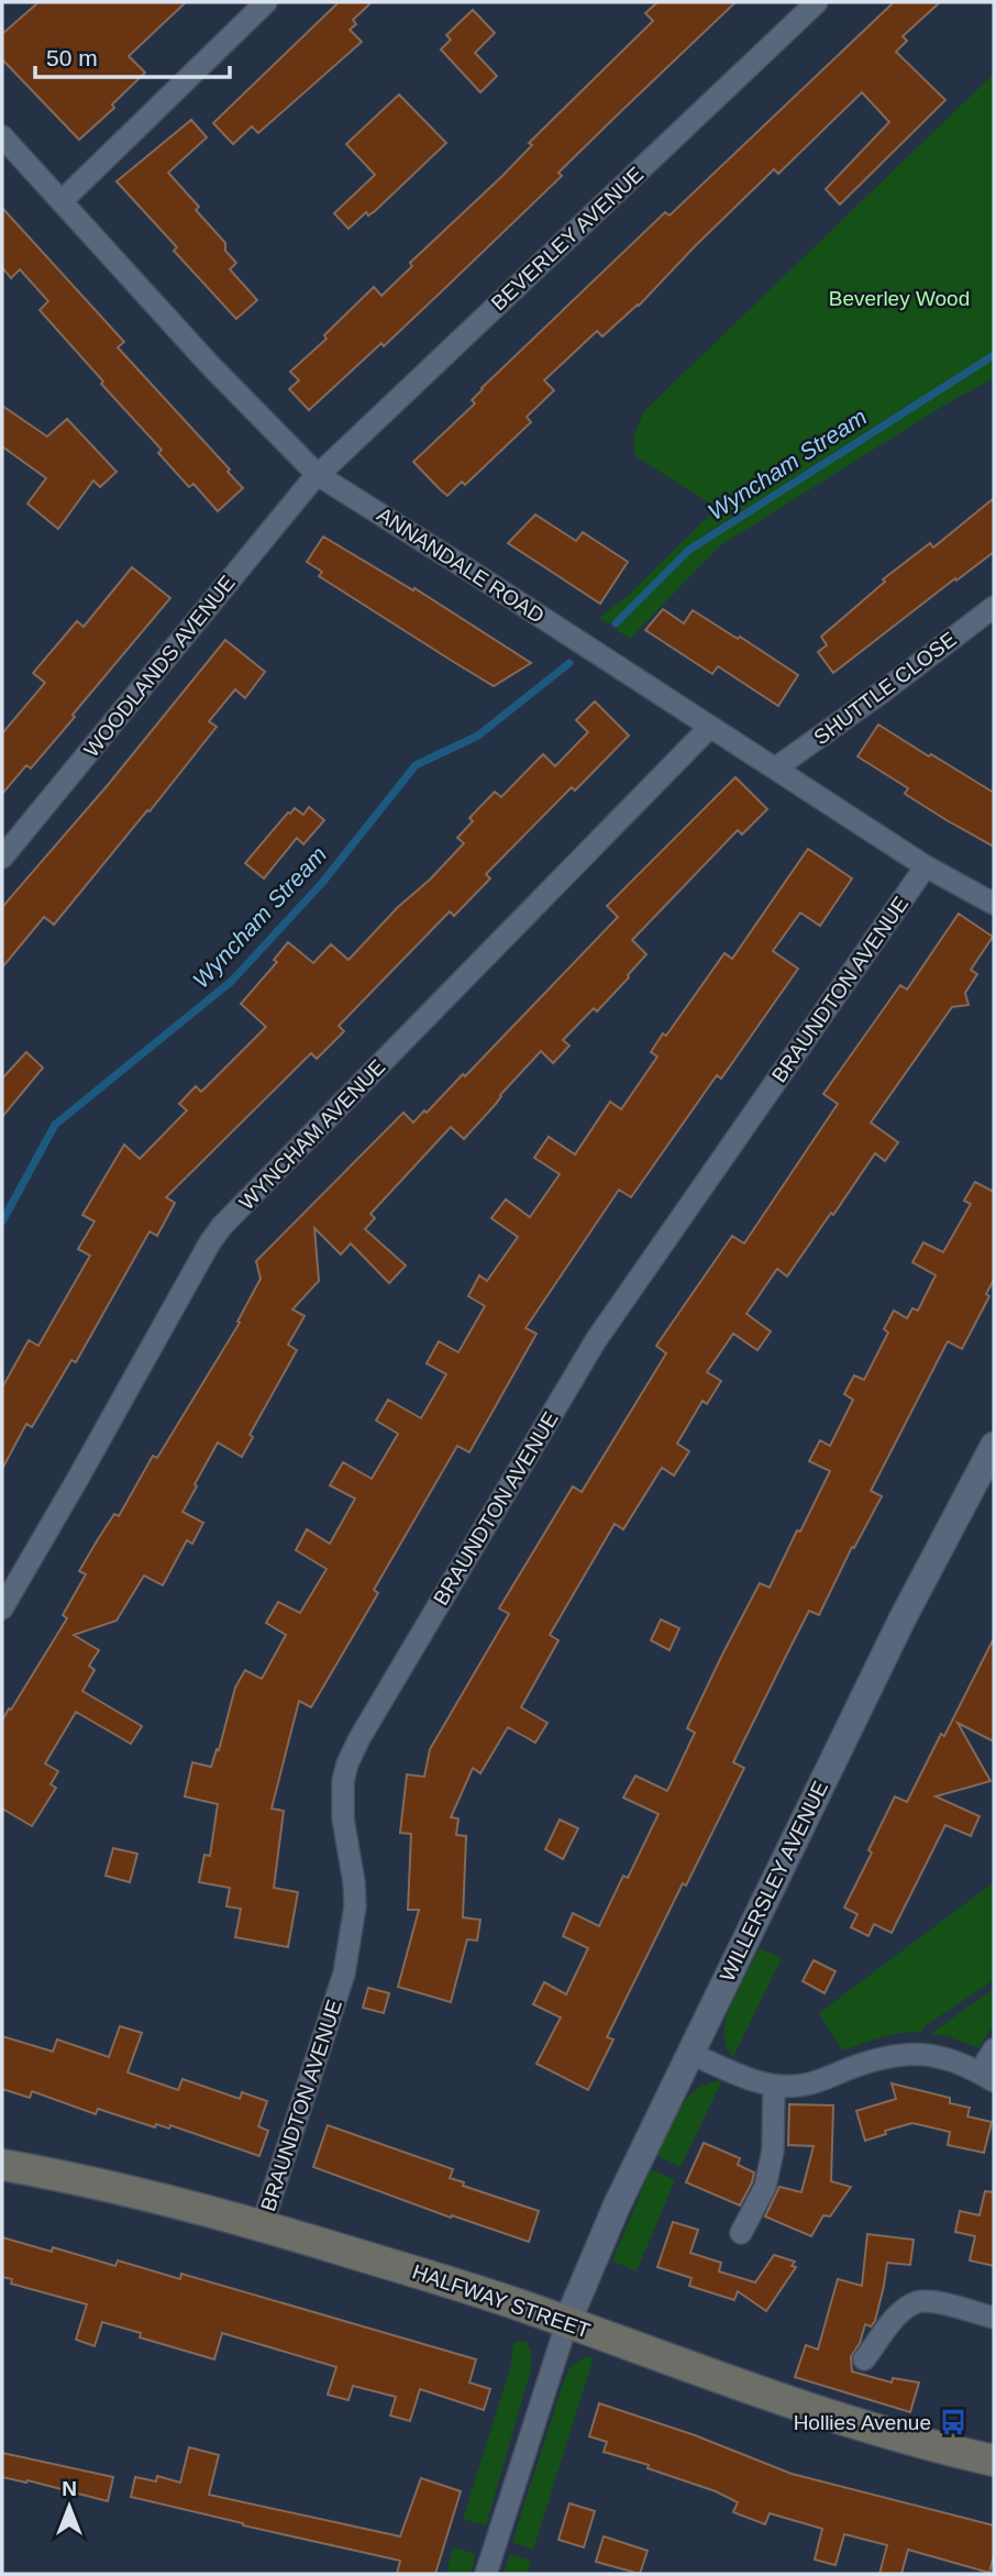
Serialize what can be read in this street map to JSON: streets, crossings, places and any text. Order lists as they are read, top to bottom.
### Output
{
  "streets": {
    "main road": ["HALFWAY STREET"],
    "street": [
      "BEVERLEY AVENUE",
      "ANNANDALE ROAD",
      "WOODLANDS AVENUE",
      "SHUTTLE CLOSE",
      "BRAUNDTON AVENUE",
      "WYNCHAM AVENUE",
      "WILLERSLEY AVENUE"
    ]
  },
  "crossings": [
    ["BEVERLEY AVENUE", "ANNANDALE ROAD"],
    ["BEVERLEY AVENUE", "WOODLANDS AVENUE"],
    ["ANNANDALE ROAD", "WOODLANDS AVENUE"],
    ["ANNANDALE ROAD", "SHUTTLE CLOSE"],
    ["ANNANDALE ROAD", "BRAUNDTON AVENUE"],
    ["ANNANDALE ROAD", "WYNCHAM AVENUE"],
    ["BRAUNDTON AVENUE", "HALFWAY STREET"],
    ["WILLERSLEY AVENUE", "HALFWAY STREET"]
  ],
  "water": ["Wyncham Stream"],
  "parks": ["Beverley Wood"],
  "places": {
    "bus stop": ["Hollies Avenue"]
  },
  "scale_bar": "50 m",
  "north": "top"
}
